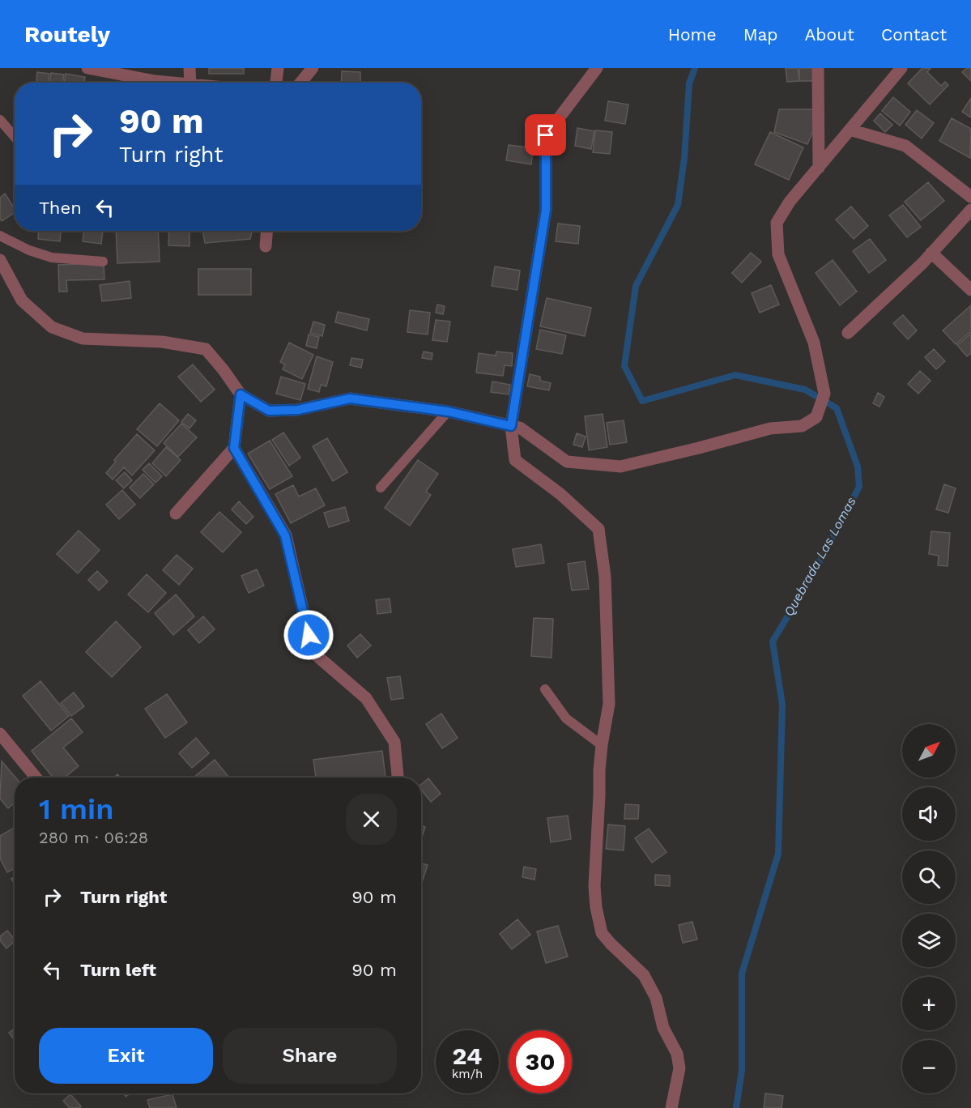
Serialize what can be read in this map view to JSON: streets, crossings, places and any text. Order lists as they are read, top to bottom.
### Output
{
  "water": ["Quebrada Las Lomas"],
  "north": "top right",
  "page": {
    "header": "Routely",
    "nav": [
      "Home",
      "Map",
      "About",
      "Contact"
    ],
    "turn": ["90 m", "Turn right"],
    "then": "Then",
    "map_buttons": ["+", "−"],
    "heading": ["1 min", "280 m · 06:28"],
    "list": [
      {
        "name": "Turn right",
        "value": "90 m"
      },
      {
        "name": "Turn left",
        "value": "90 m"
      }
    ],
    "buttons": ["Exit", "Share"],
    "speed": "24 km/h",
    "limit": "30"
  }
}
